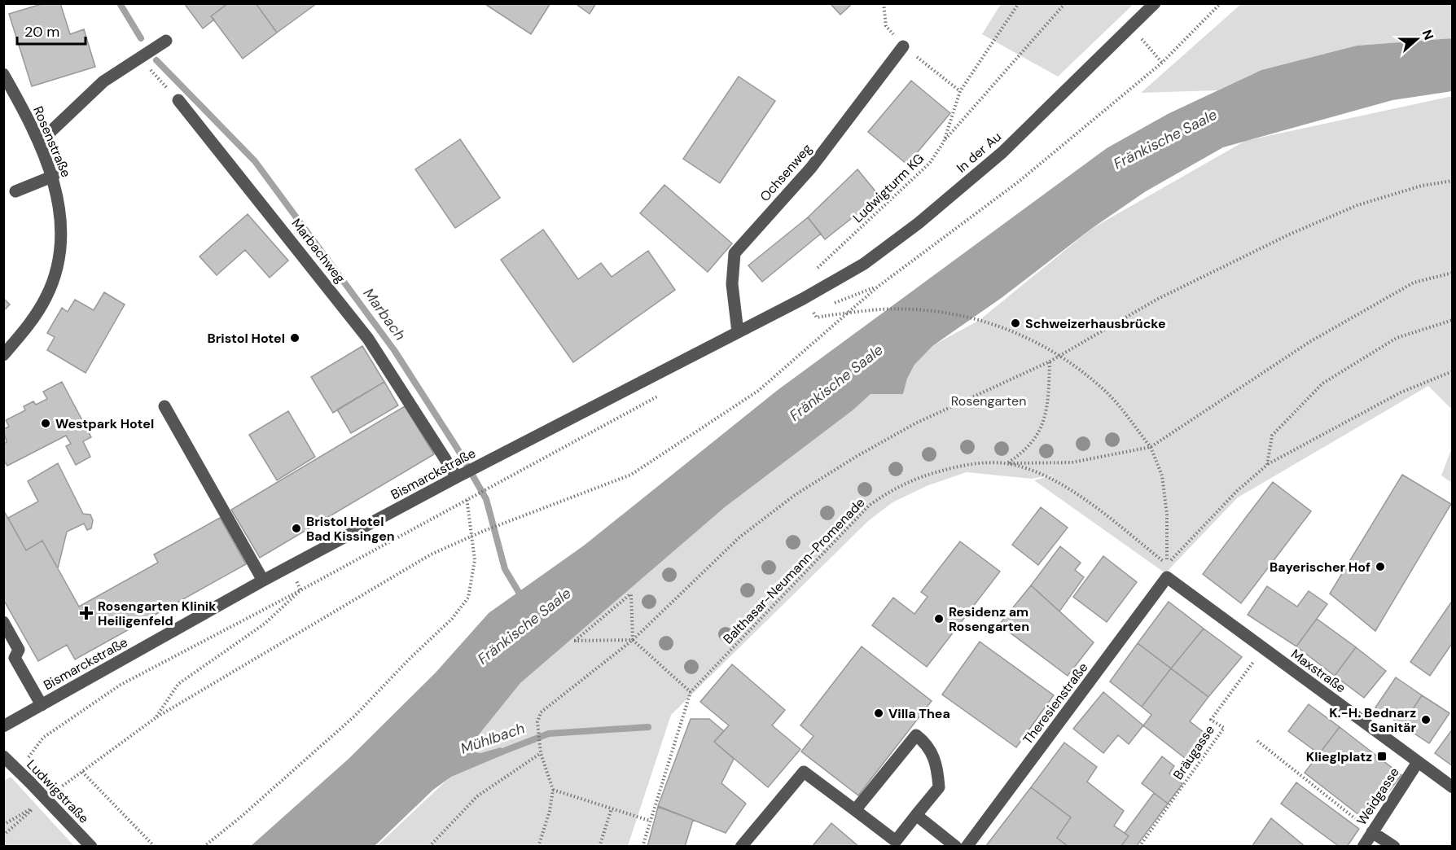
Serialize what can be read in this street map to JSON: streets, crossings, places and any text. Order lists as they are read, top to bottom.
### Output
{
  "streets": {
    "street": [
      "Rosenstraße",
      "In der Au",
      "Ochsenweg",
      "Marbachweg",
      "Bismarckstraße",
      "Maxstraße",
      "Theresienstraße",
      "Ludwigstraße",
      "Weidgasse"
    ],
    "path": ["Ludwigturm KG", "Balthasar-Neumann-Promenade", "Bräugasse"]
  },
  "crossings": [
    ["In der Au", "Ludwigturm KG"],
    ["In der Au", "Bismarckstraße"],
    ["Ochsenweg", "Bismarckstraße"],
    ["Ludwigturm KG", "Bismarckstraße"],
    ["Marbachweg", "Bismarckstraße"],
    ["Maxstraße", "Theresienstraße"],
    ["Maxstraße", "Bräugasse"],
    ["Maxstraße", "Weidgasse"]
  ],
  "water": ["Fränkische Saale", "Marbach", "Mühlbach"],
  "parks": ["Rosengarten"],
  "places": {
    "other": [
      "Schweizerhausbrücke",
      "Bristol Hotel",
      "Westpark Hotel",
      "Bristol Hotel Bad Kissingen",
      "Bayerischer Hof",
      "Residenz am Rosengarten",
      "Villa Thea",
      "K.-H. Bednarz Sanitär"
    ],
    "health": ["Rosengarten Klinik Heiligenfeld"],
    "transit": ["Klieglplatz"]
  },
  "scale_bar": "20 m",
  "north": "right"
}
